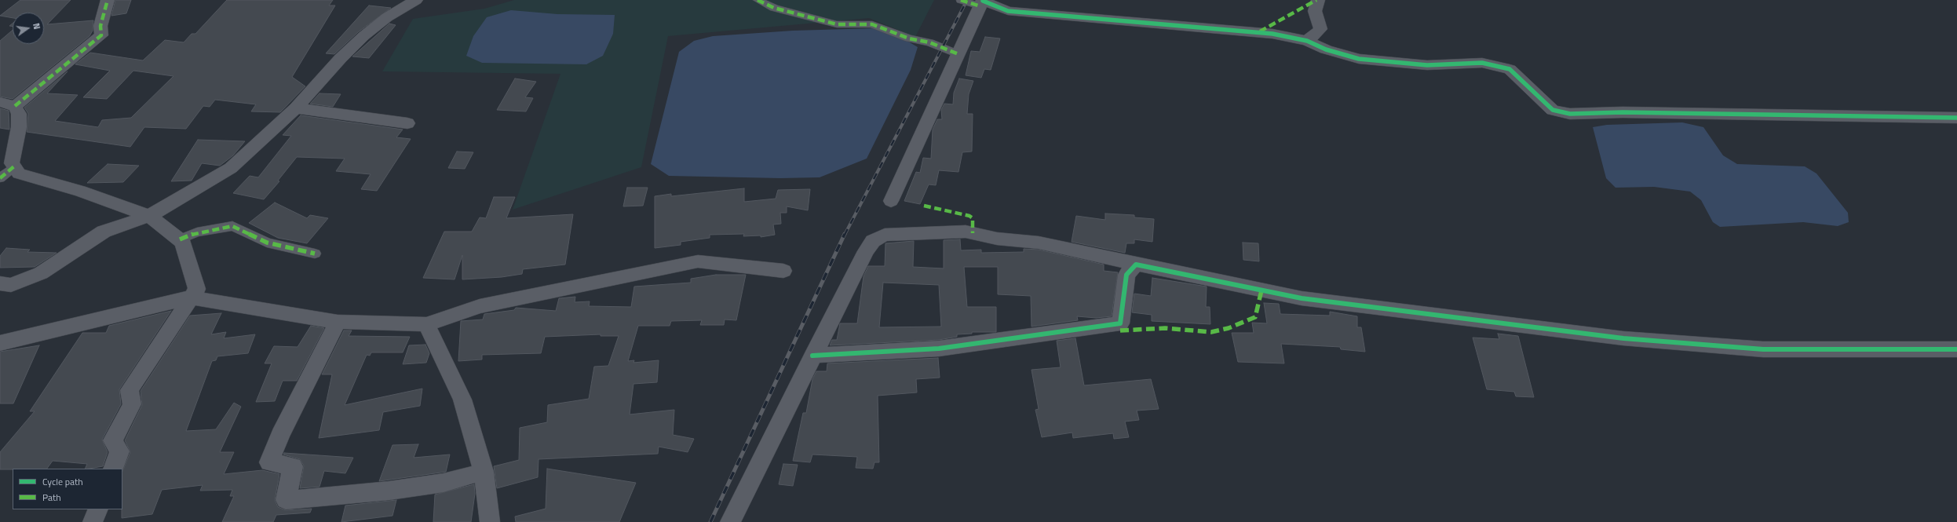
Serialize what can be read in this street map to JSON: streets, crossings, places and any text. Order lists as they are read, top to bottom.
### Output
{
  "legend": ["Cycle path", "Path"],
  "north": "right"
}
